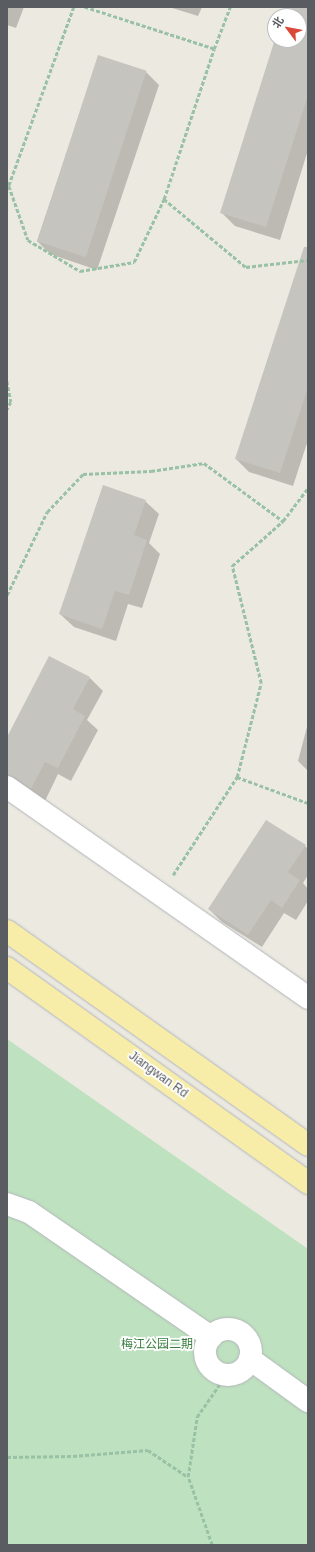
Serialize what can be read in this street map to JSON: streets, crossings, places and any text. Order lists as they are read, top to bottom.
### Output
{
  "streets": {
    "main road": ["Jiangwan Rd"]
  },
  "parks": ["梅江公园二期"],
  "north": "top left"
}
